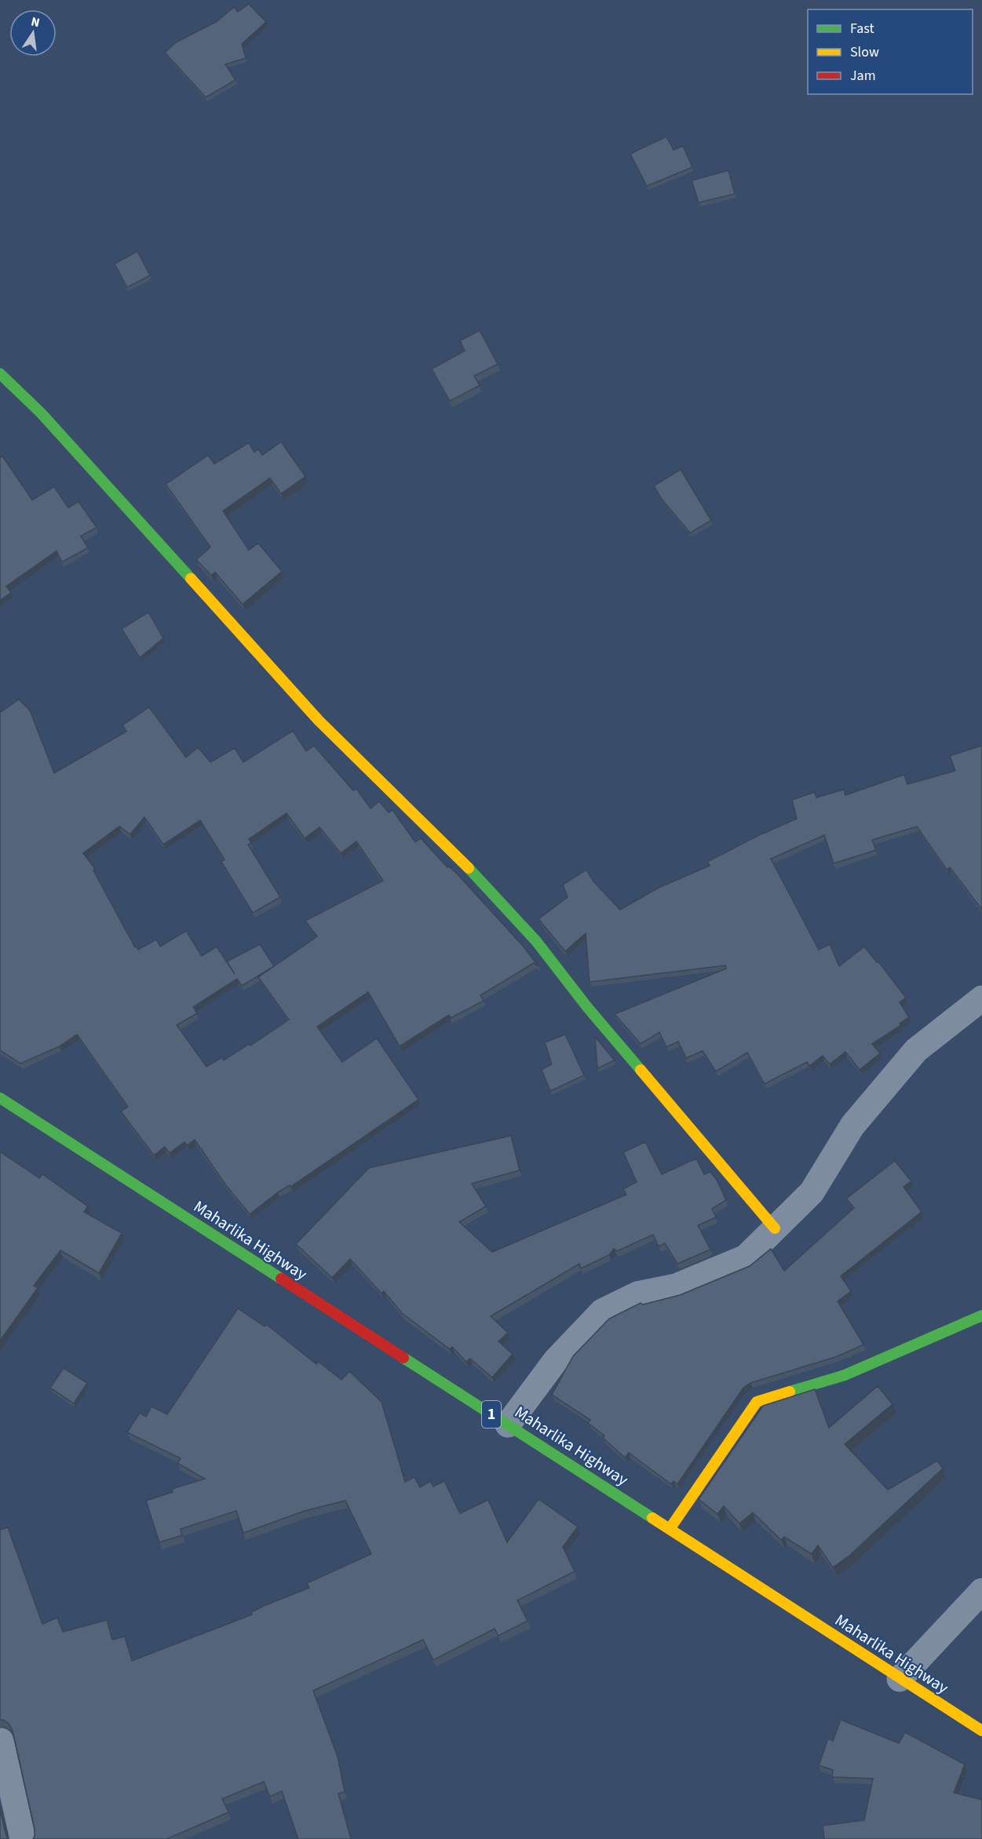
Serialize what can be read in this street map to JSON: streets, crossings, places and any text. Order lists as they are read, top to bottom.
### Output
{
  "streets": {
    "main road": ["Maharlika Highway", "1"]
  },
  "legend": ["Fast", "Slow", "Jam"],
  "north": "top"
}
